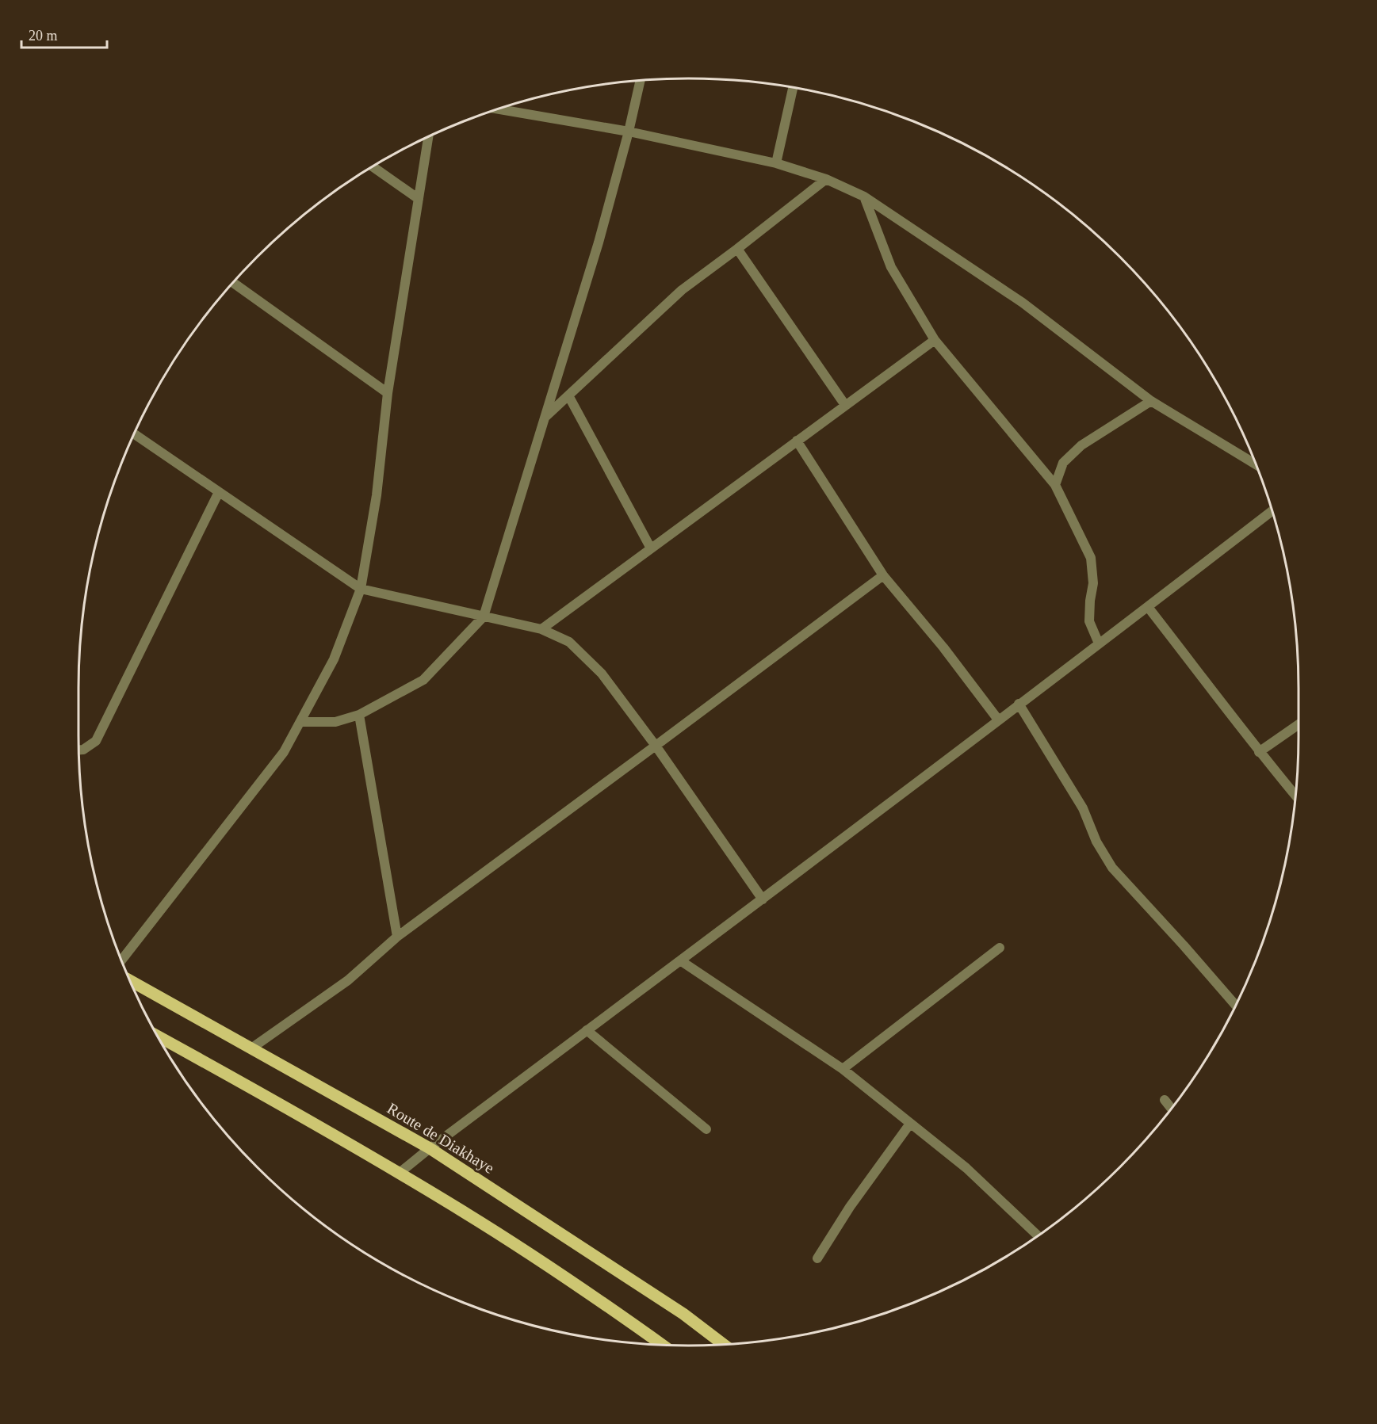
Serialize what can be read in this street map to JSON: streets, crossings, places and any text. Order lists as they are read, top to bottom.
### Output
{
  "streets": {
    "main road": ["Route de Diakhaye"]
  },
  "scale_bar": "20 m"
}
